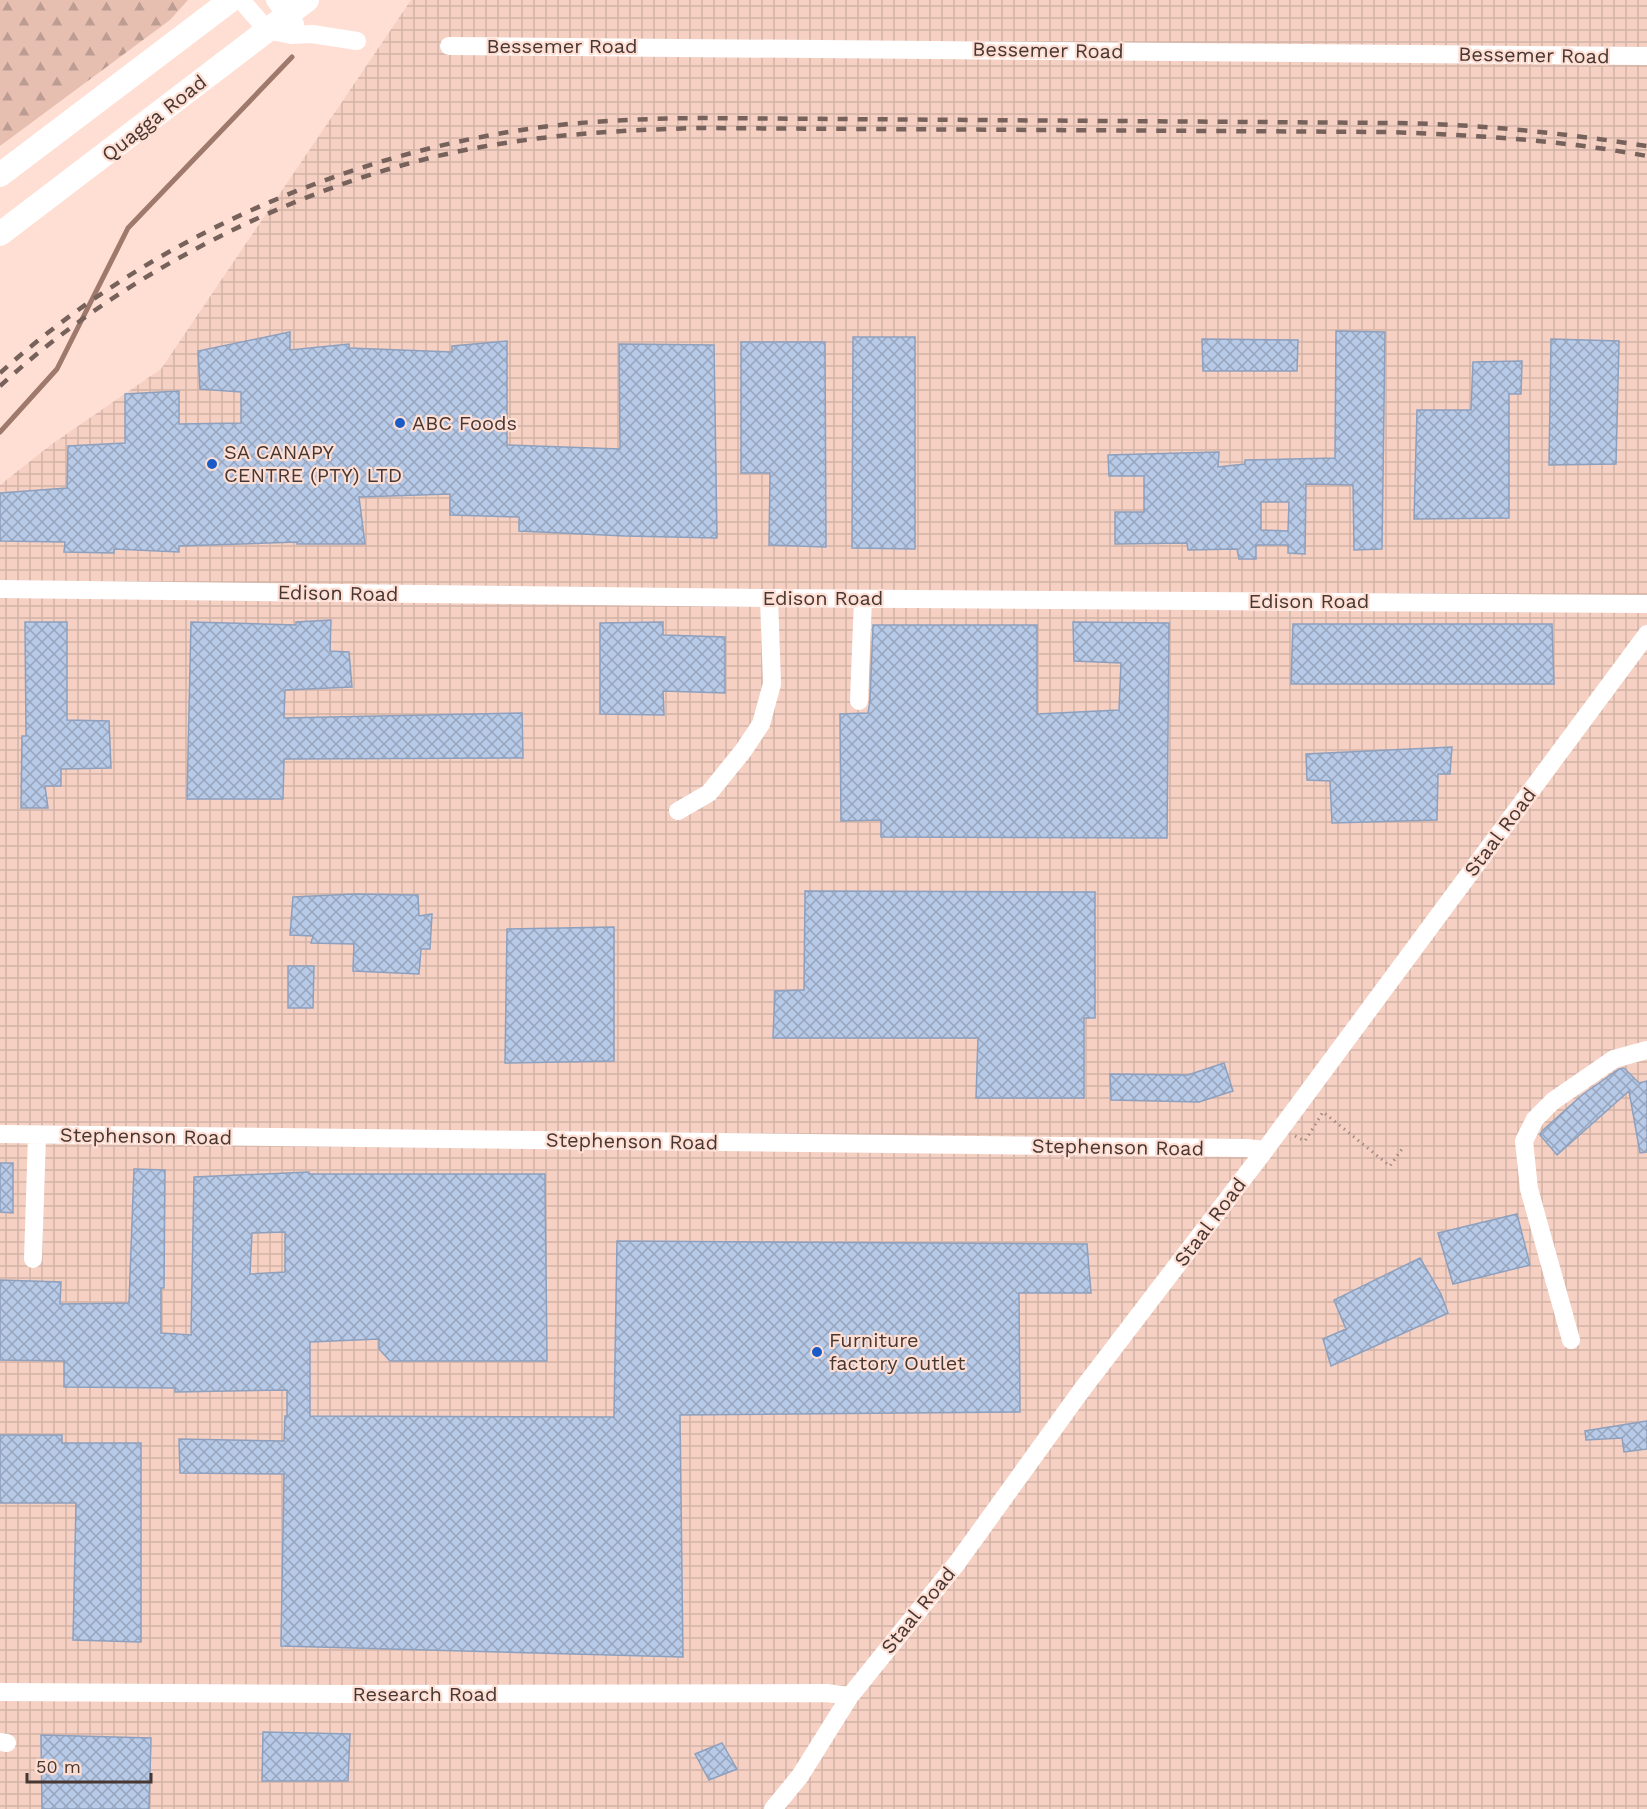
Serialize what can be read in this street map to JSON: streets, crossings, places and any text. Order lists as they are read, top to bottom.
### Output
{
  "streets": {
    "main road": ["Quagga Road"],
    "street": [
      "Bessemer Road",
      "Edison Road",
      "Staal Road",
      "Stephenson Road",
      "Research Road"
    ]
  },
  "crossings": [
    ["Staal Road", "Stephenson Road"],
    ["Staal Road", "Research Road"]
  ],
  "places": ["ABC Foods", "SA CANAPY CENTRE (PTY) LTD", "Furniture factory Outlet"],
  "scale_bar": "50 m"
}
